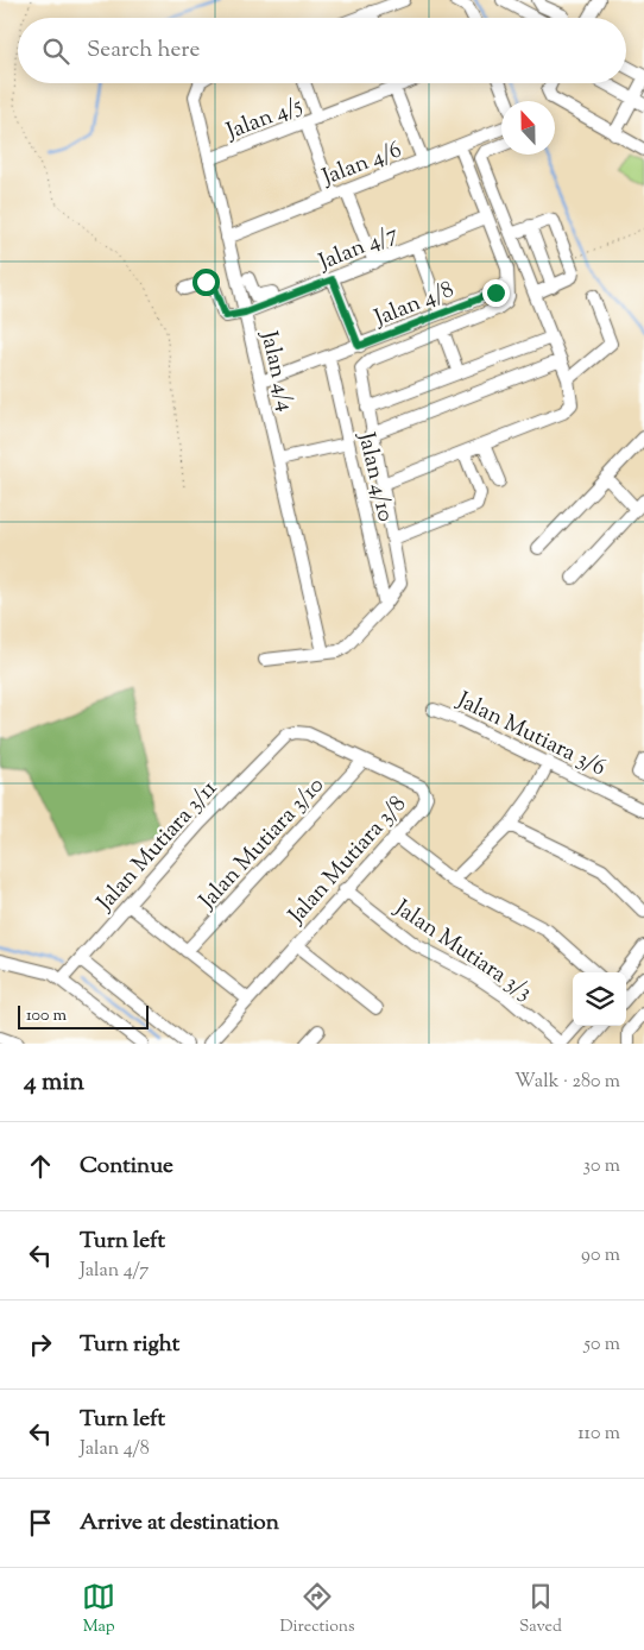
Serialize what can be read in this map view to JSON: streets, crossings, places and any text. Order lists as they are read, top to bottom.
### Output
{
  "streets": {
    "street": [
      "Jalan 4/5",
      "Jalan 4/6",
      "Jalan 4/7",
      "Jalan 4/8",
      "Jalan 4/4",
      "Jalan 4/10",
      "Jalan Mutiara 3/6",
      "Jalan Mutiara 3/10",
      "Jalan Mutiara 3/11",
      "Jalan Mutiara 3/8",
      "Jalan Mutiara 3/3"
    ]
  },
  "crossings": [
    ["Jalan 4/5", "Jalan 4/4"],
    ["Jalan 4/6", "Jalan 4/4"],
    ["Jalan 4/7", "Jalan 4/4"],
    ["Jalan 4/8", "Jalan 4/4"],
    ["Jalan 4/8", "Jalan 4/10"],
    ["Jalan Mutiara 3/10", "Jalan Mutiara 3/8"],
    ["Jalan Mutiara 3/11", "Jalan Mutiara 3/8"],
    ["Jalan Mutiara 3/8", "Jalan Mutiara 3/3"]
  ],
  "scale_bar": "100 m",
  "north": "top",
  "page": {
    "search": "Search here",
    "scale": "100 m",
    "heading": ["4 min", "Walk · 280 m"],
    "list": [
      ["Continue", "30 m"],
      ["Turn left", "Jalan 4/7", "90 m"],
      ["Turn right", "50 m"],
      ["Turn left", "Jalan 4/8", "110 m"],
      "Arrive at destination"
    ],
    "nav": ["Map", "Directions", "Saved"]
  }
}
